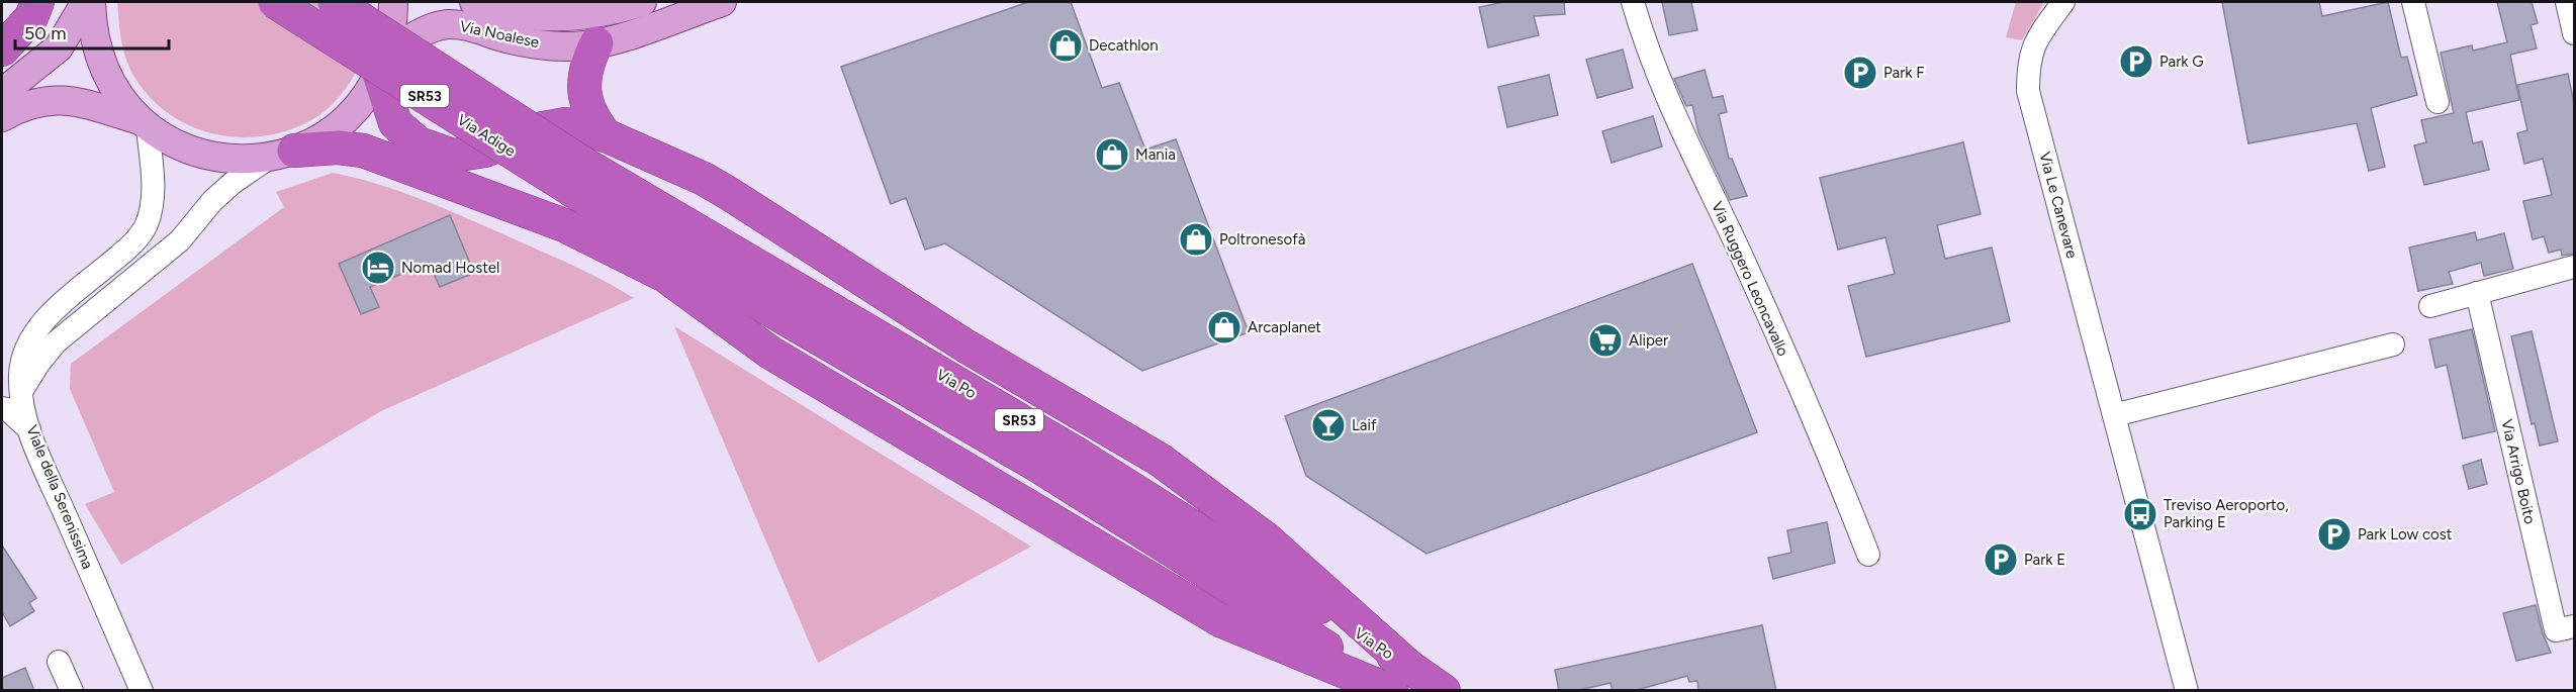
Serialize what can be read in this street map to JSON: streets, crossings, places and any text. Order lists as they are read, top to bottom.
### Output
{
  "streets": {
    "highway": ["SR53", "Via Adige", "Via Po"],
    "main road": ["Via Noalese"],
    "street": [
      "Via Le Canevare",
      "Via Ruggero Leoncavallo",
      "Via Arrigo Boito",
      "Viale della Serenissima"
    ]
  },
  "crossings": [
    ["Via Noalese", "Viale della Serenissima"],
    ["Via Adige", "Via Po"]
  ],
  "places": {
    "shop": [
      "Decathlon",
      "Mania",
      "Poltronesofà",
      "Arcaplanet"
    ],
    "parking": [
      "Park G",
      "Park F",
      "Park Low cost",
      "Park E"
    ],
    "hotel": ["Nomad Hostel"],
    "supermarket": ["Aliper"],
    "bar": ["Laif"],
    "bus stop": ["Treviso Aeroporto, Parking E"]
  },
  "scale_bar": "50 m"
}
